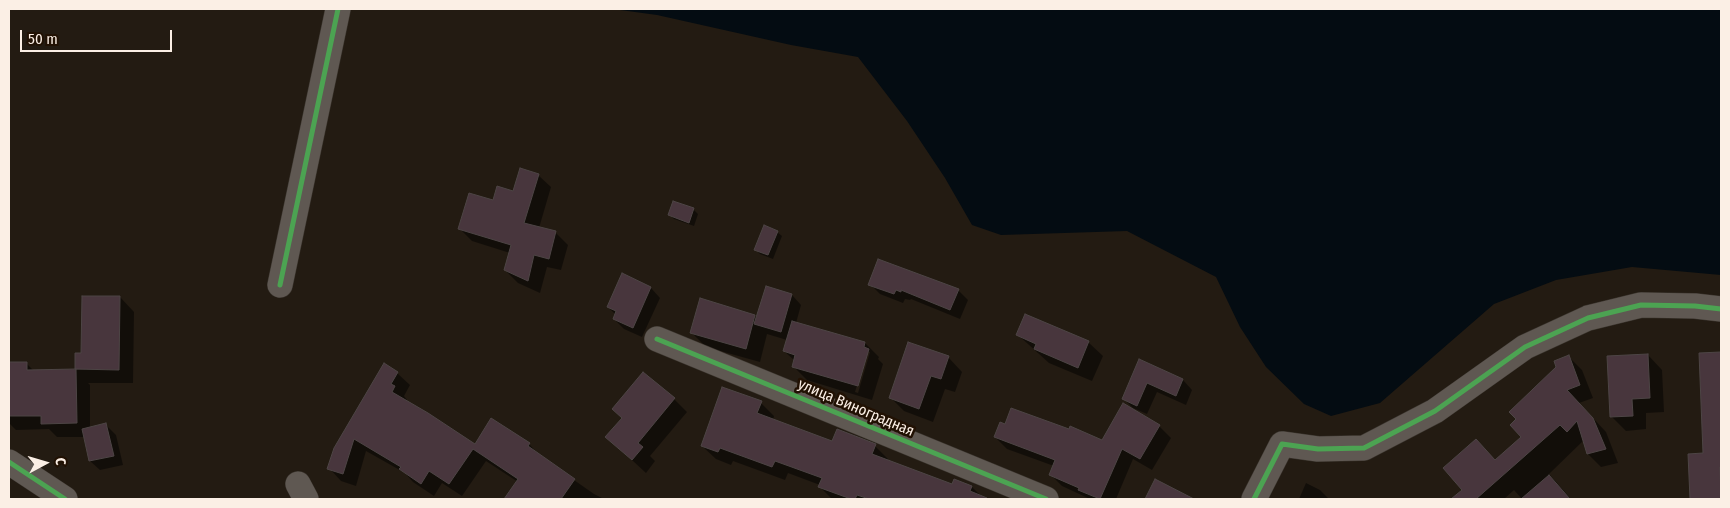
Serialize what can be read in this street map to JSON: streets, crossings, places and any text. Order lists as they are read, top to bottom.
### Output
{
  "streets": {
    "street": ["улица Виноградная"]
  },
  "scale_bar": "50 m",
  "north": "right"
}
